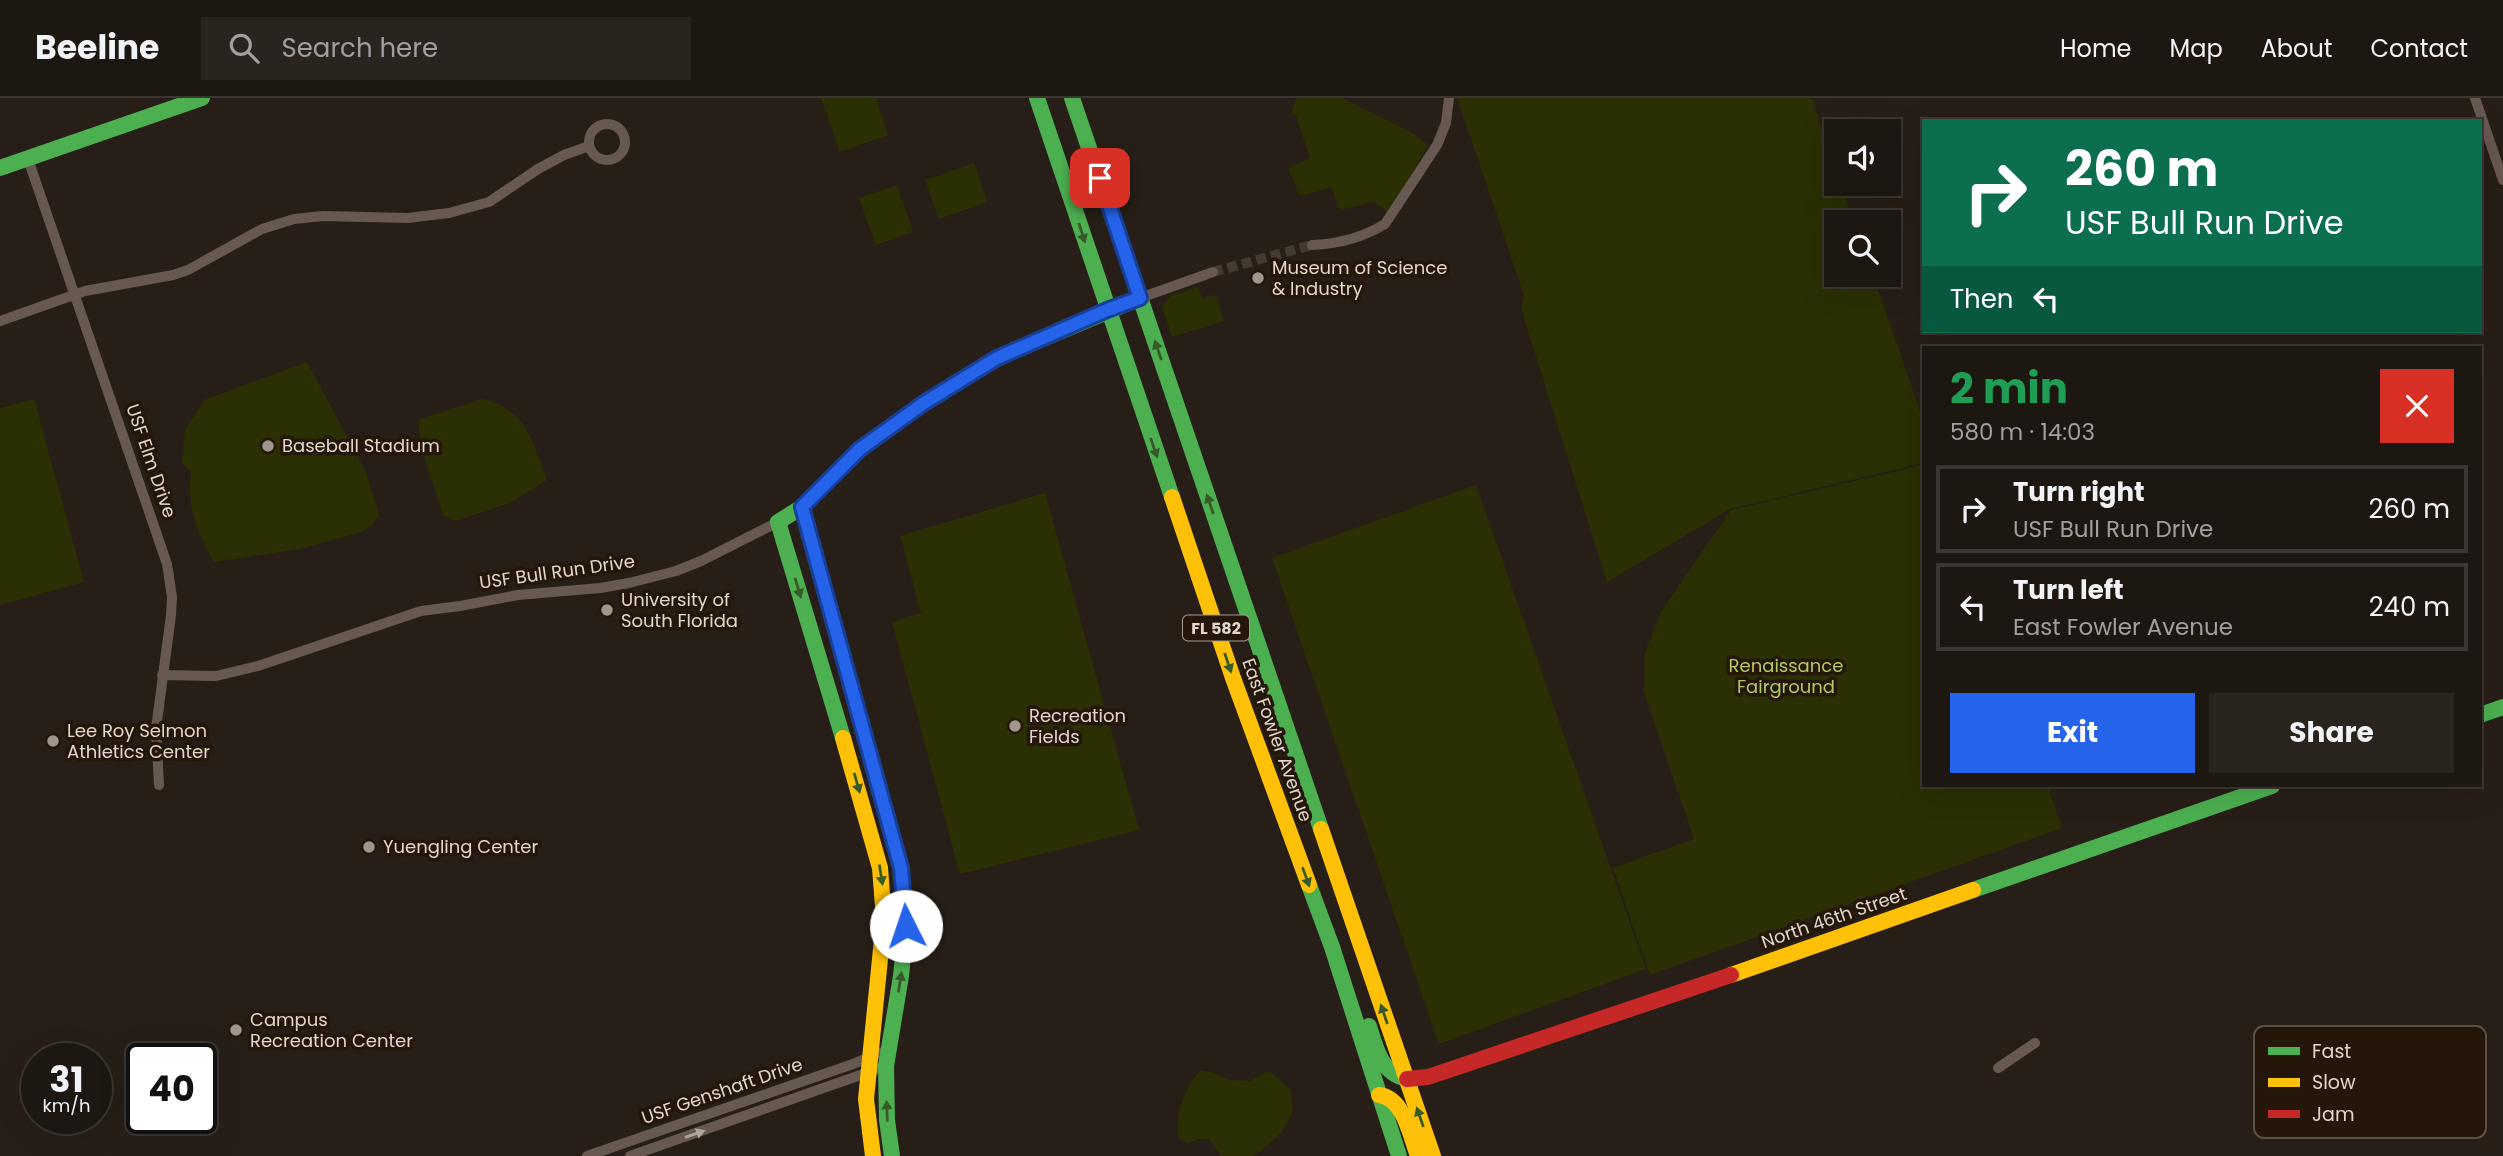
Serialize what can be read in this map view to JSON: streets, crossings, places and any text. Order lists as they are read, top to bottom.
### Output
{
  "streets": {
    "street": [
      "USF Elm Drive",
      "USF Bull Run Drive",
      "FL 582",
      "East Fowler Avenue",
      "North 46th Street",
      "USF Genshaft Drive"
    ]
  },
  "crossings": [
    ["USF Elm Drive", "USF Bull Run Drive"],
    ["USF Bull Run Drive", "East Fowler Avenue"],
    ["East Fowler Avenue", "North 46th Street"]
  ],
  "parks": ["Renaissance Fairground"],
  "places": [
    "Museum of Science & Industry",
    "Baseball Stadium",
    "University of South Florida",
    "Recreation Fields",
    "Lee Roy Selmon Athletics Center",
    "Yuengling Center",
    "Campus Recreation Center"
  ],
  "legend": ["Fast", "Slow", "Jam"],
  "page": {
    "header": "Beeline",
    "search": "Search here",
    "nav": [
      "Home",
      "Map",
      "About",
      "Contact"
    ],
    "turn": ["260 m", "USF Bull Run Drive"],
    "then": "Then",
    "heading": ["2 min", "580 m · 14:03"],
    "list": [
      {
        "name": "Turn right",
        "note": "USF Bull Run Drive",
        "value": "260 m"
      },
      {
        "name": "Turn left",
        "note": "East Fowler Avenue",
        "value": "240 m"
      }
    ],
    "buttons": ["Exit", "Share"],
    "speed": "31 km/h",
    "limit": "40"
  }
}
